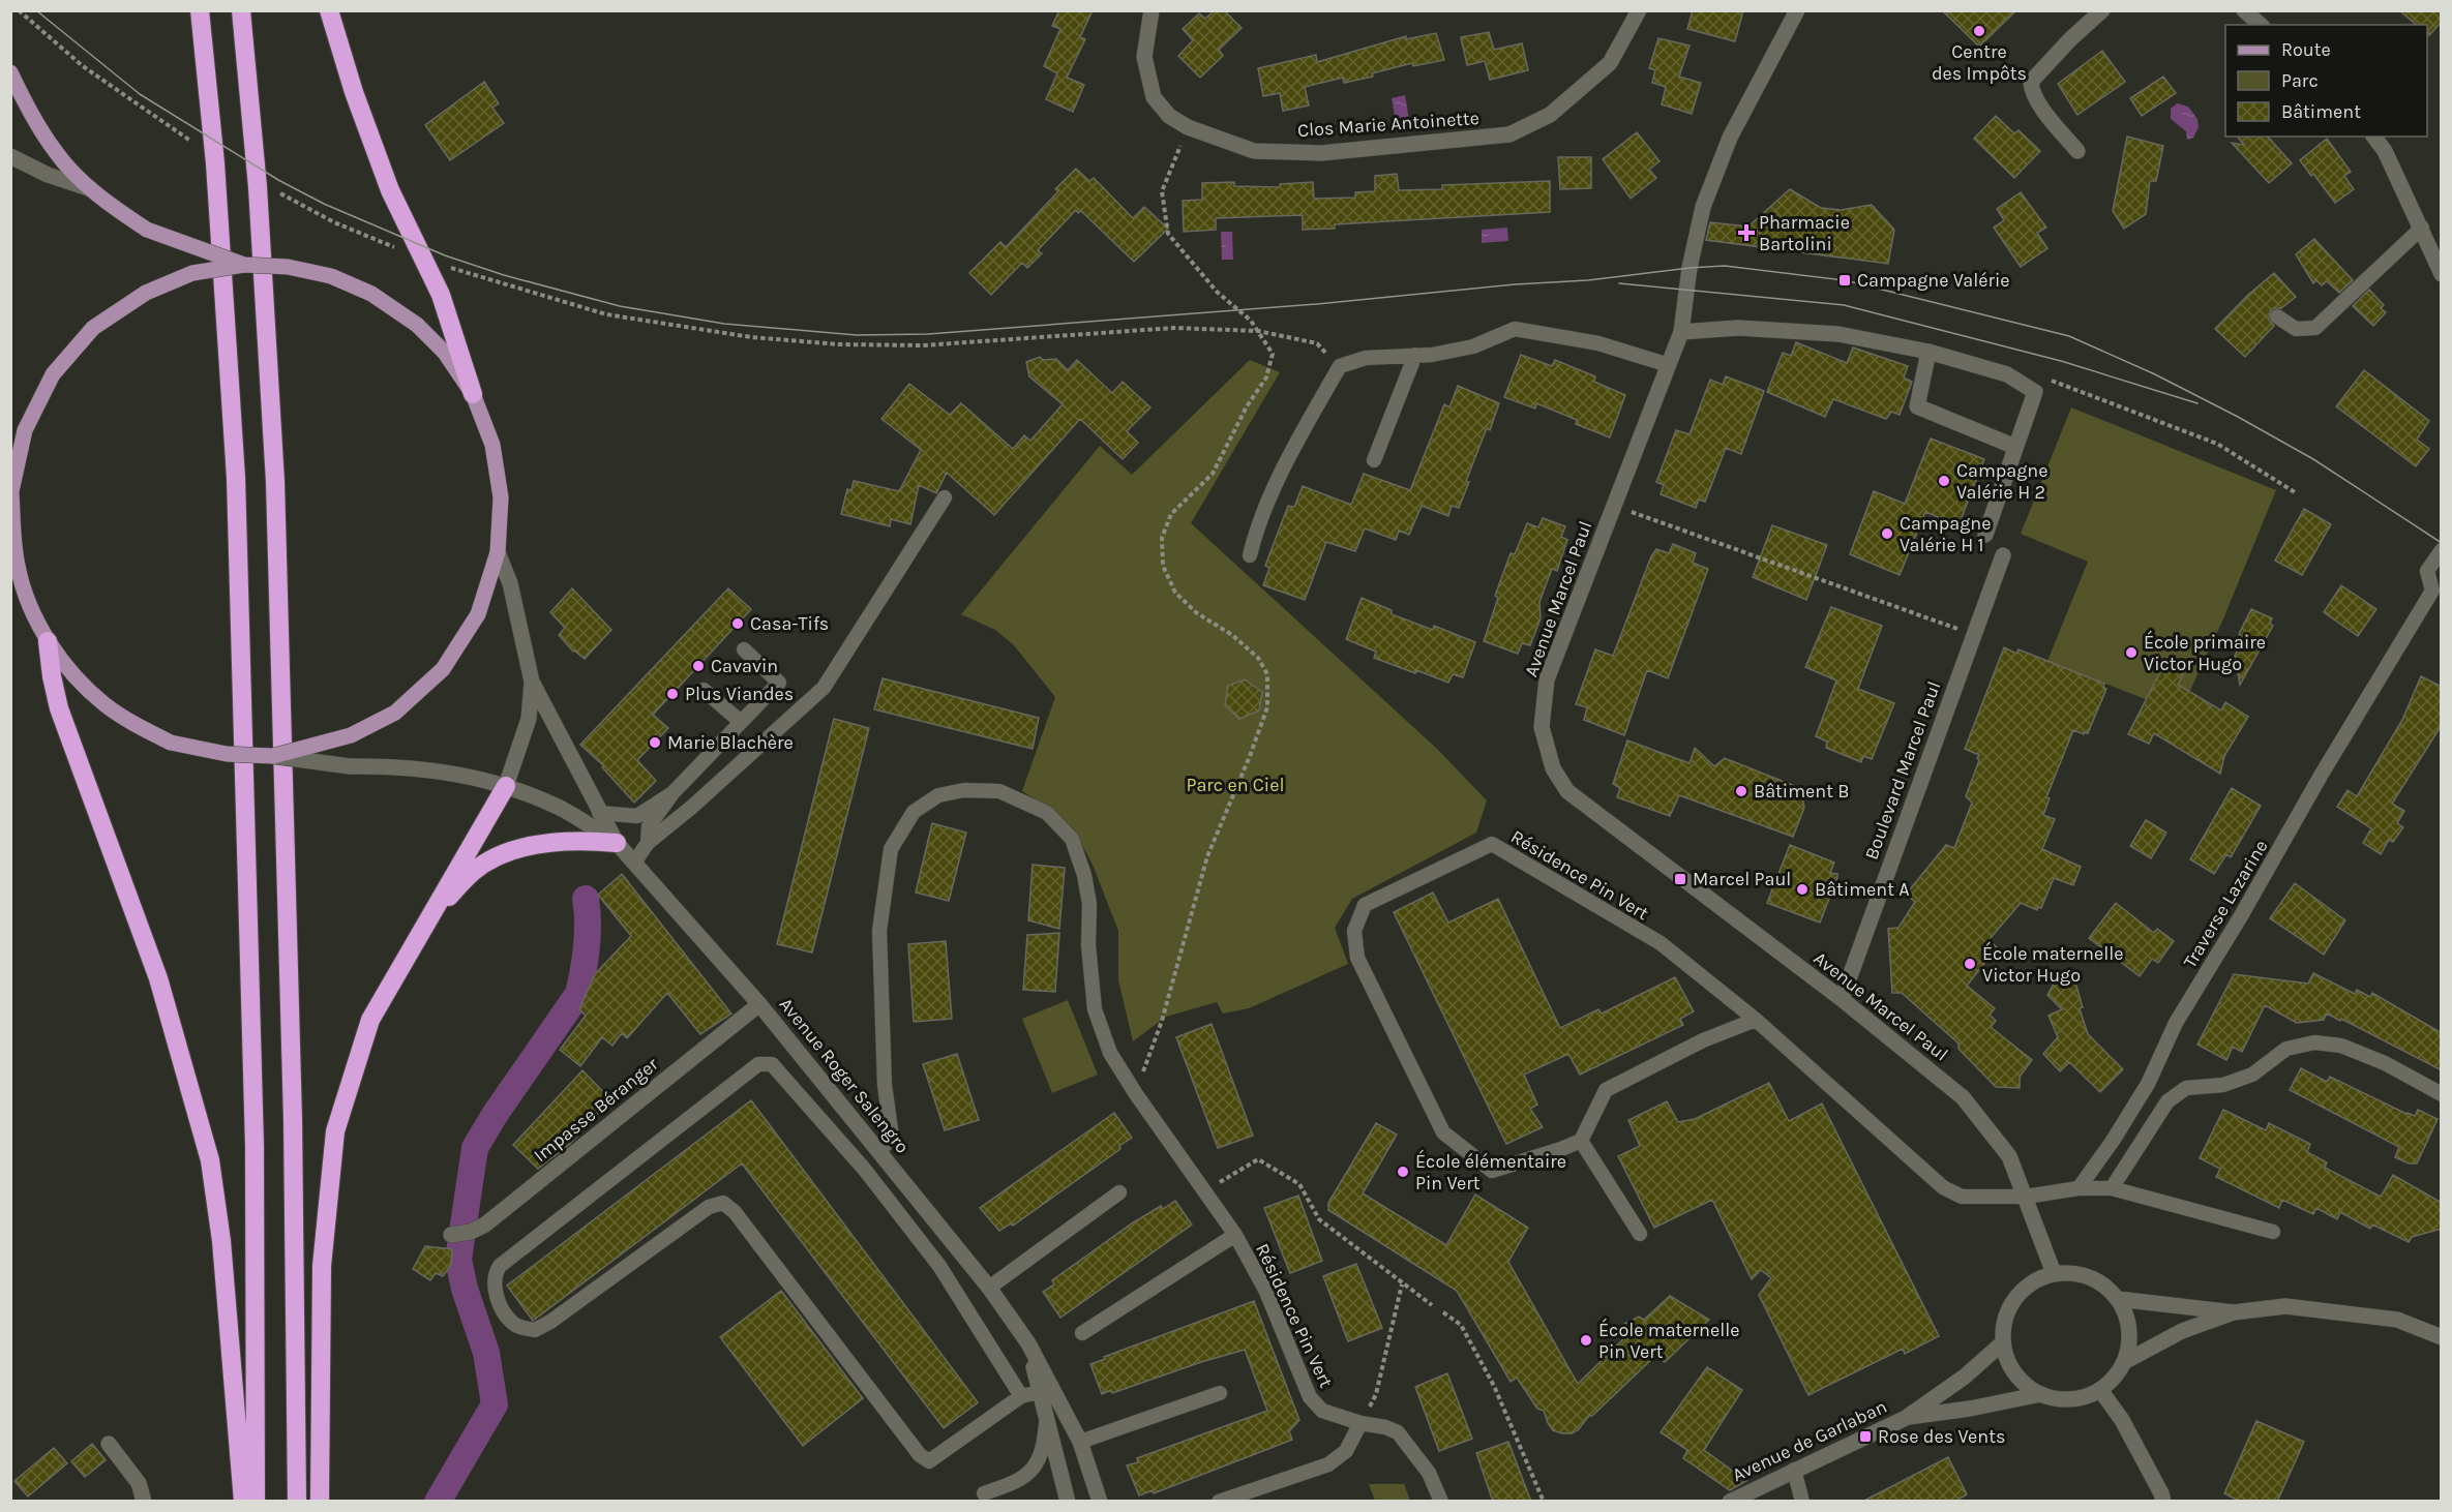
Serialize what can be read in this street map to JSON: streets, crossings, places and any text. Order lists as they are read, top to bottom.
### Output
{
  "streets": {
    "street": [
      "Clos Marie Antoinette",
      "Avenue Marcel Paul",
      "Boulevard Marcel Paul",
      "Avenue Roger Salengro",
      "Impasse Béranger",
      "Avenue de Garlaban"
    ],
    "lane": ["Résidence Pin Vert", "Traverse Lazarine"]
  },
  "crossings": [
    ["Avenue Marcel Paul", "Boulevard Marcel Paul"],
    ["Avenue Marcel Paul", "Résidence Pin Vert"],
    ["Avenue Marcel Paul", "Avenue de Garlaban"],
    ["Résidence Pin Vert", "Avenue Roger Salengro"],
    ["Avenue Roger Salengro", "Impasse Béranger"]
  ],
  "parks": ["Parc en Ciel"],
  "places": {
    "other": [
      "Centre des Impôts",
      "Campagne Valérie H 2",
      "Campagne Valérie H 1",
      "Casa-Tifs",
      "École primaire Victor Hugo",
      "Cavavin",
      "Plus Viandes",
      "Marie Blachère",
      "Bâtiment B",
      "Bâtiment A",
      "École maternelle Victor Hugo",
      "École élémentaire Pin Vert",
      "École maternelle Pin Vert"
    ],
    "health": ["Pharmacie Bartolini"],
    "transit": ["Campagne Valérie", "Marcel Paul", "Rose des Vents"]
  },
  "legend": ["Route", "Parc", "Bâtiment"]
}
